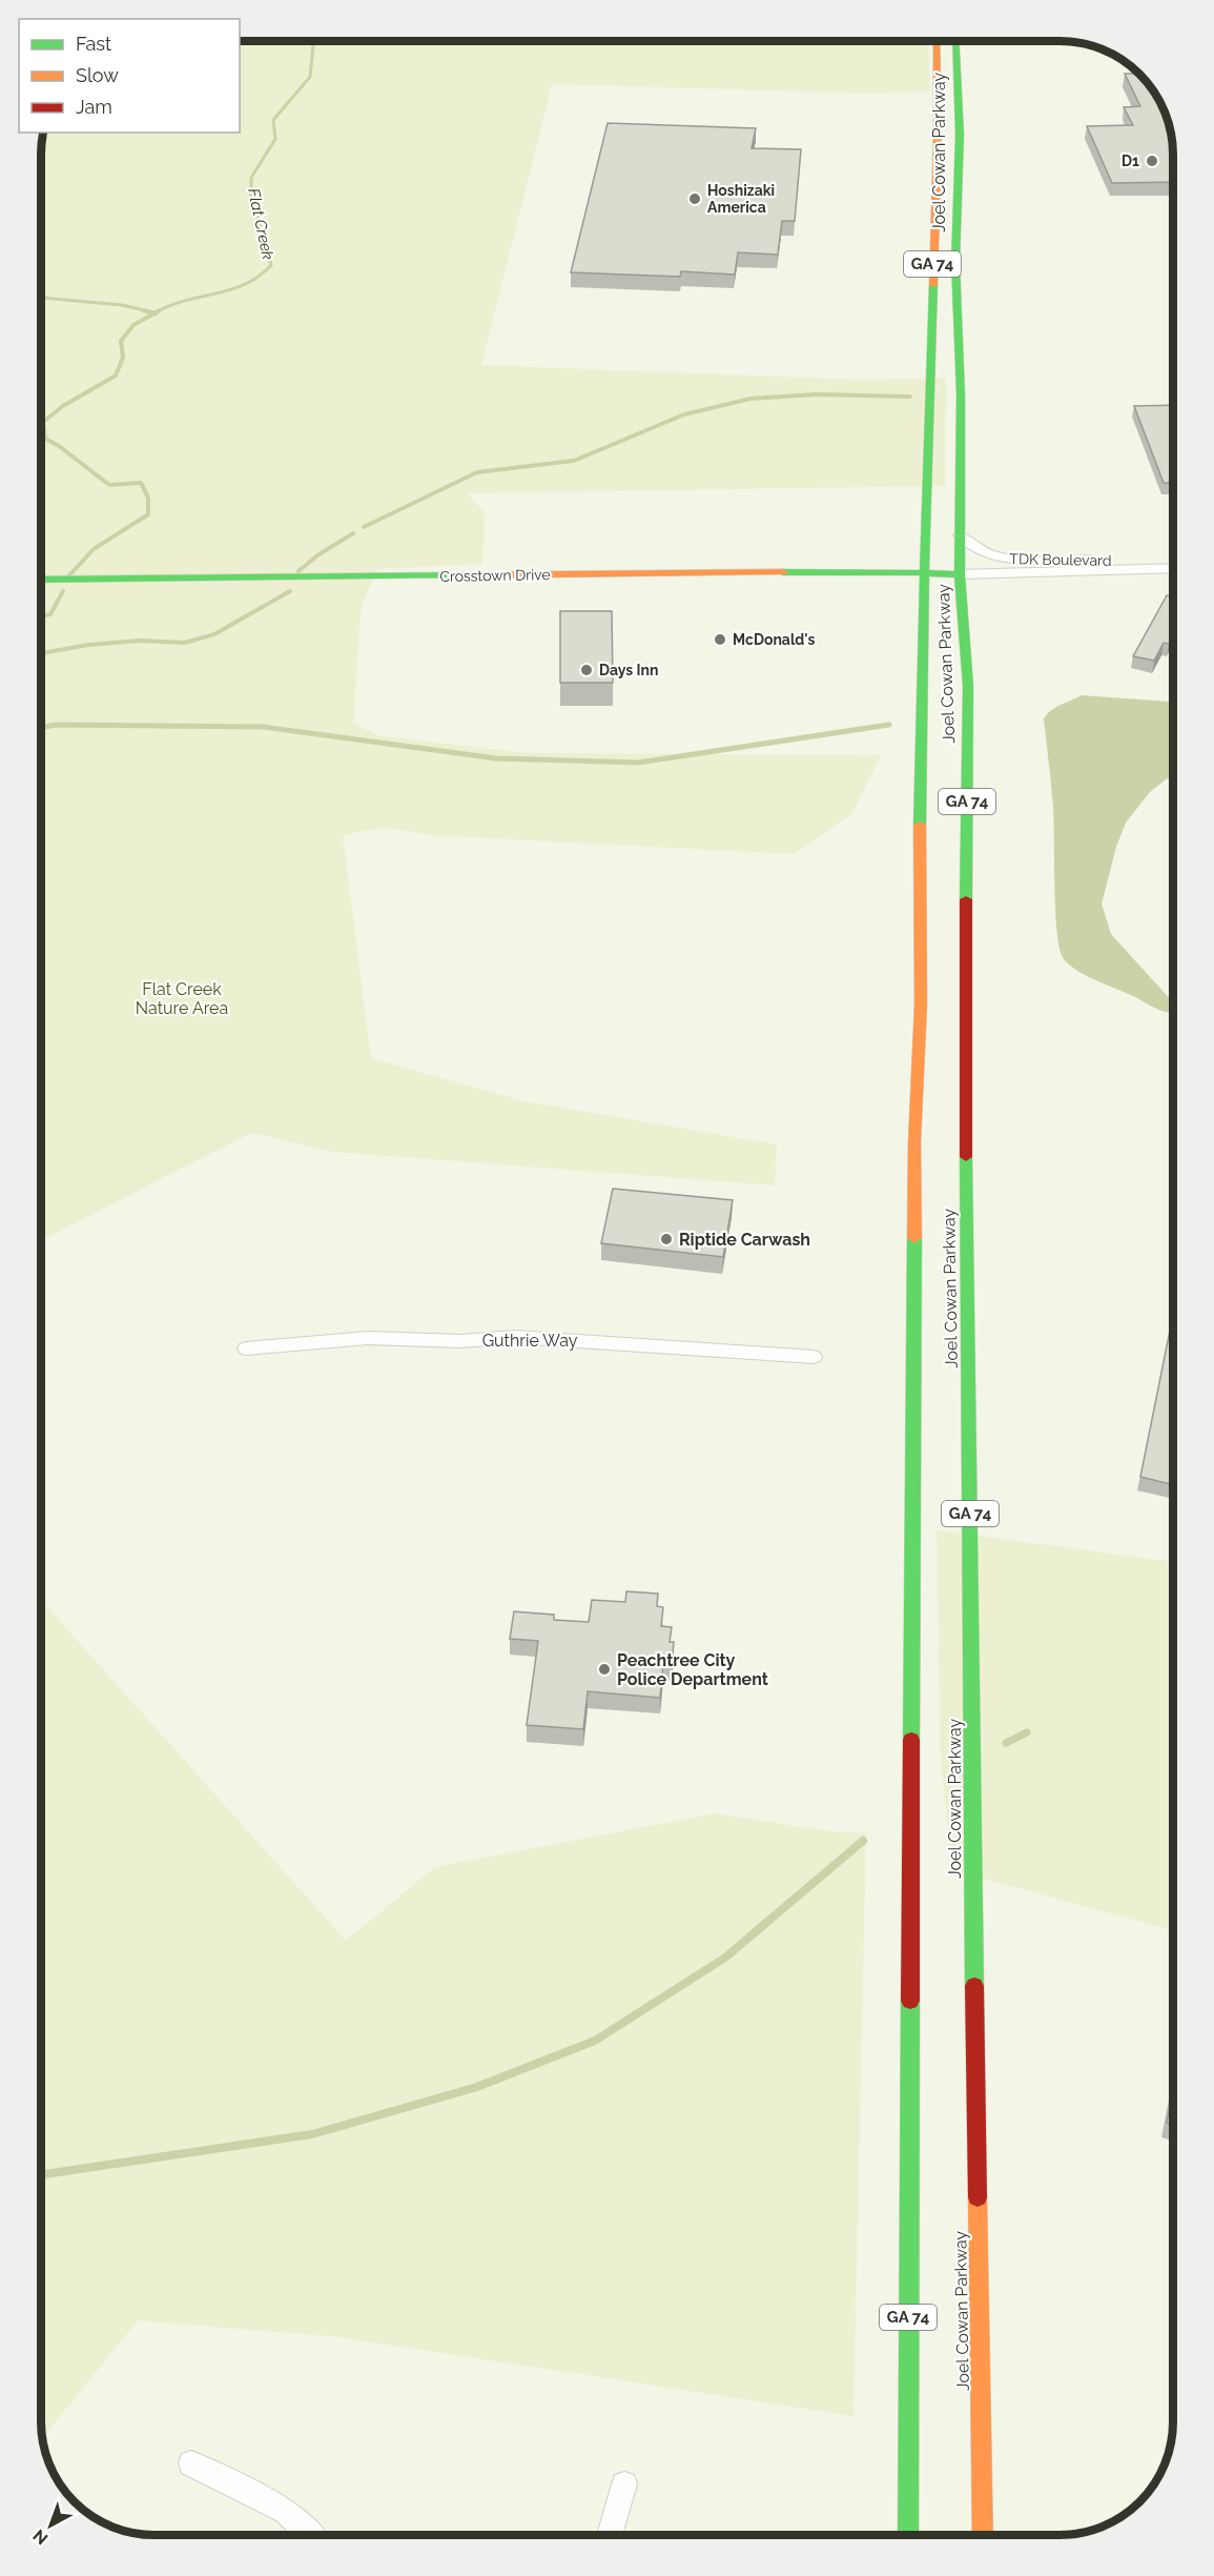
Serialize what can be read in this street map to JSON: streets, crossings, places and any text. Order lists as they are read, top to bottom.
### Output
{
  "streets": {
    "main road": ["Joel Cowan Parkway", "GA 74", "Crosstown Drive"],
    "street": ["TDK Boulevard", "Guthrie Way"]
  },
  "crossings": [
    ["Joel Cowan Parkway", "TDK Boulevard"],
    ["Joel Cowan Parkway", "Crosstown Drive"],
    ["TDK Boulevard", "Crosstown Drive"]
  ],
  "water": ["Flat Creek"],
  "parks": ["Flat Creek Nature Area"],
  "places": [
    "D1",
    "Hoshizaki America",
    "McDonald's",
    "Days Inn",
    "Riptide Carwash",
    "Peachtree City Police Department"
  ],
  "legend": ["Fast", "Slow", "Jam"],
  "north": "bottom left"
}
